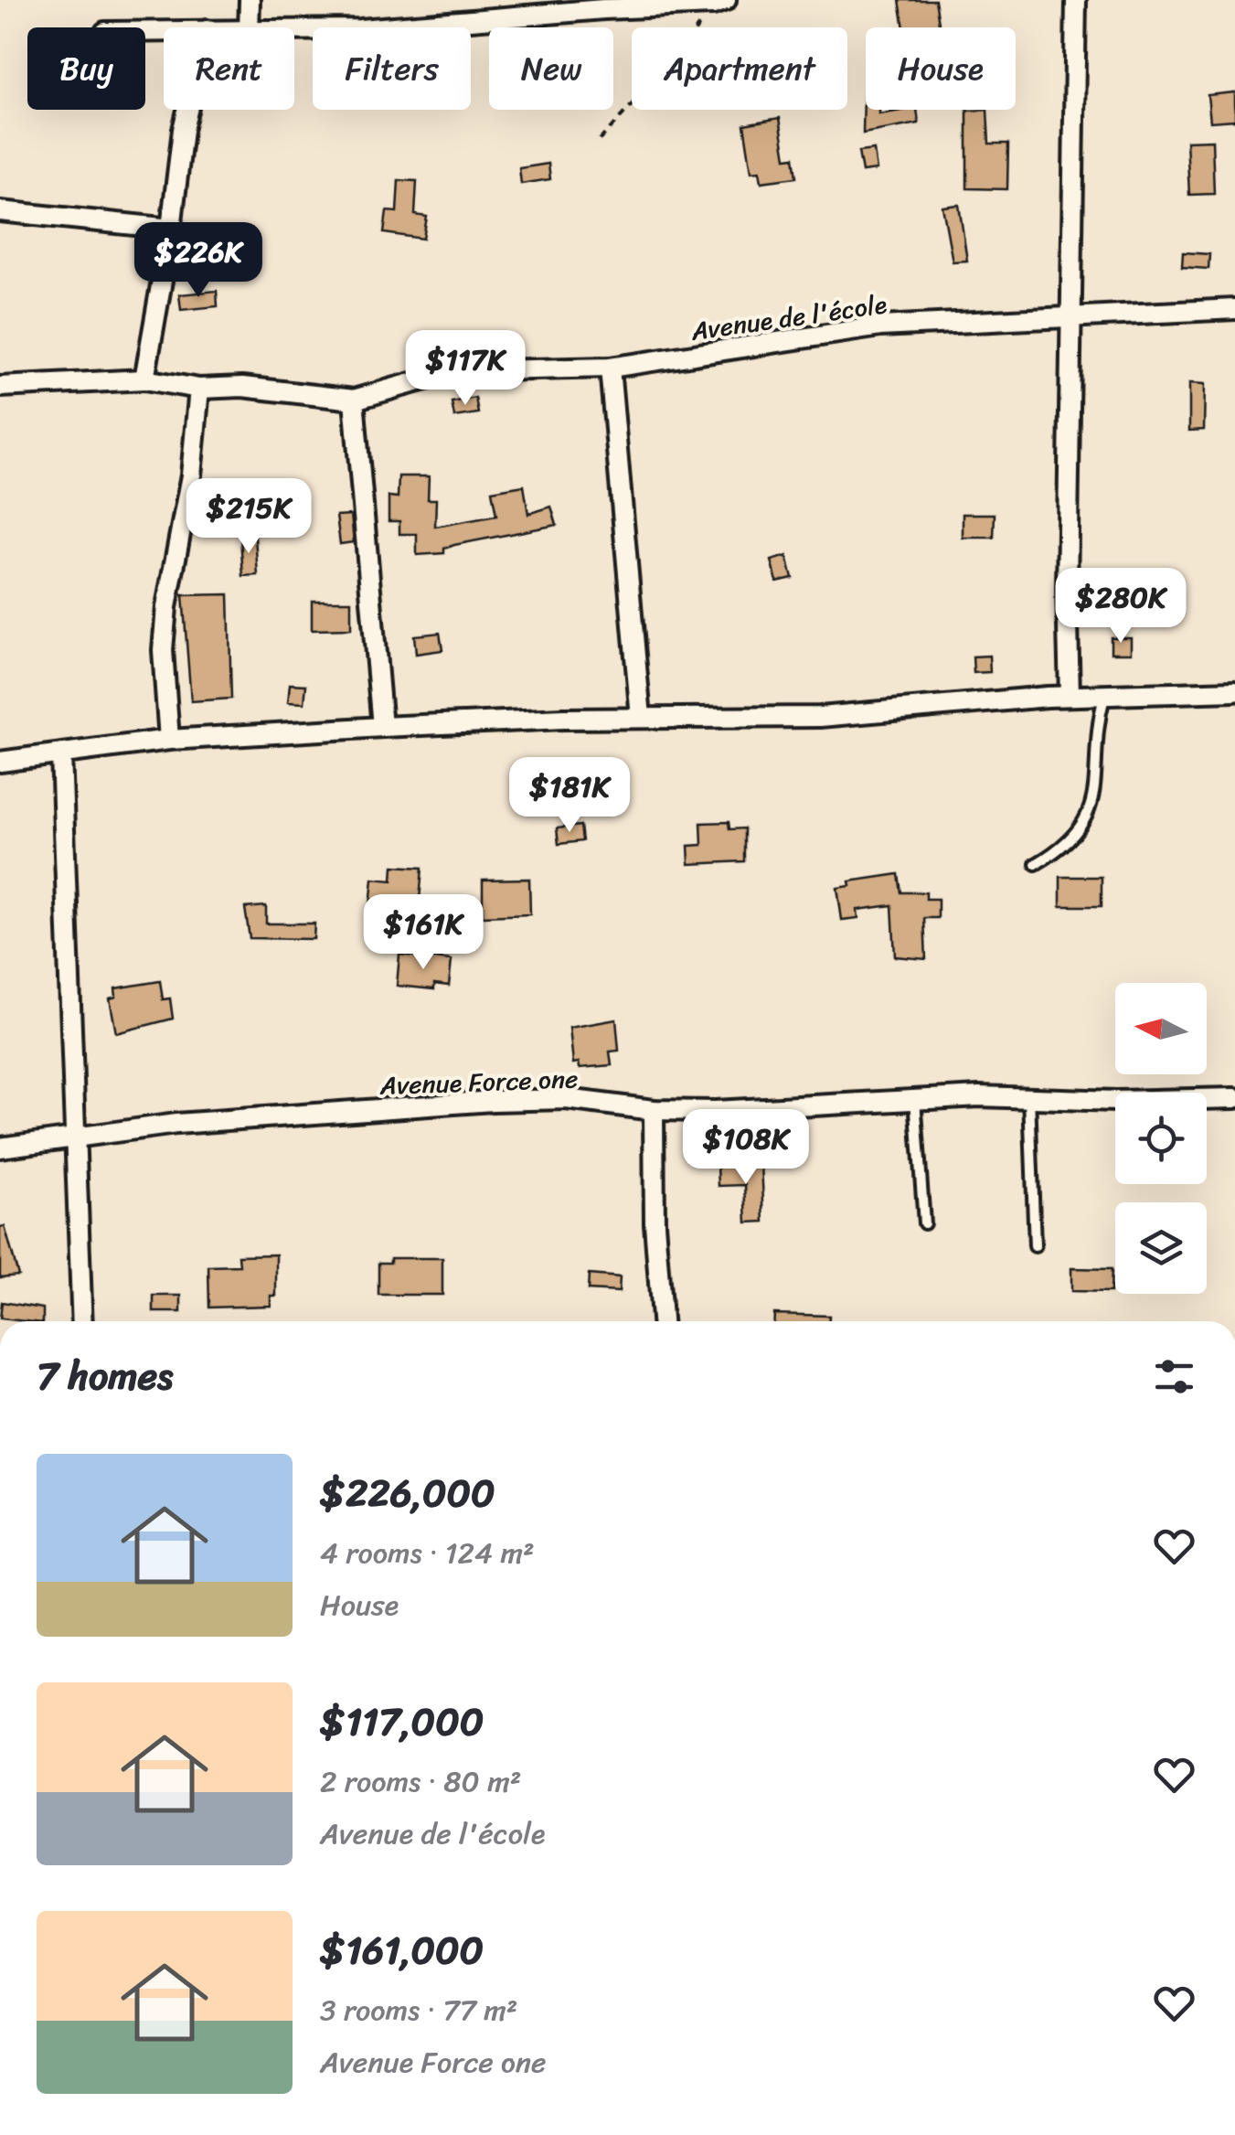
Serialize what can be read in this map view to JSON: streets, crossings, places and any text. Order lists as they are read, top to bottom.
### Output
{
  "streets": {
    "street": ["Avenue de l'école", "Avenue Force one"]
  },
  "north": "left",
  "page": {
    "chip": [
      "Buy",
      "Rent",
      "Filters",
      "New",
      "Apartment",
      "House"
    ],
    "price": [
      "$226K",
      "$117K",
      "$215K",
      "$280K",
      "$181K",
      "$161K",
      "$108K"
    ],
    "heading": "7 homes",
    "list": [
      {
        "name": "$226,000",
        "note": "4 rooms · 124 m² · House"
      },
      {
        "name": "$117,000",
        "note": "2 rooms · 80 m² · Avenue de l'école"
      },
      {
        "name": "$161,000",
        "note": "3 rooms · 77 m² · Avenue Force one"
      }
    ]
  }
}
